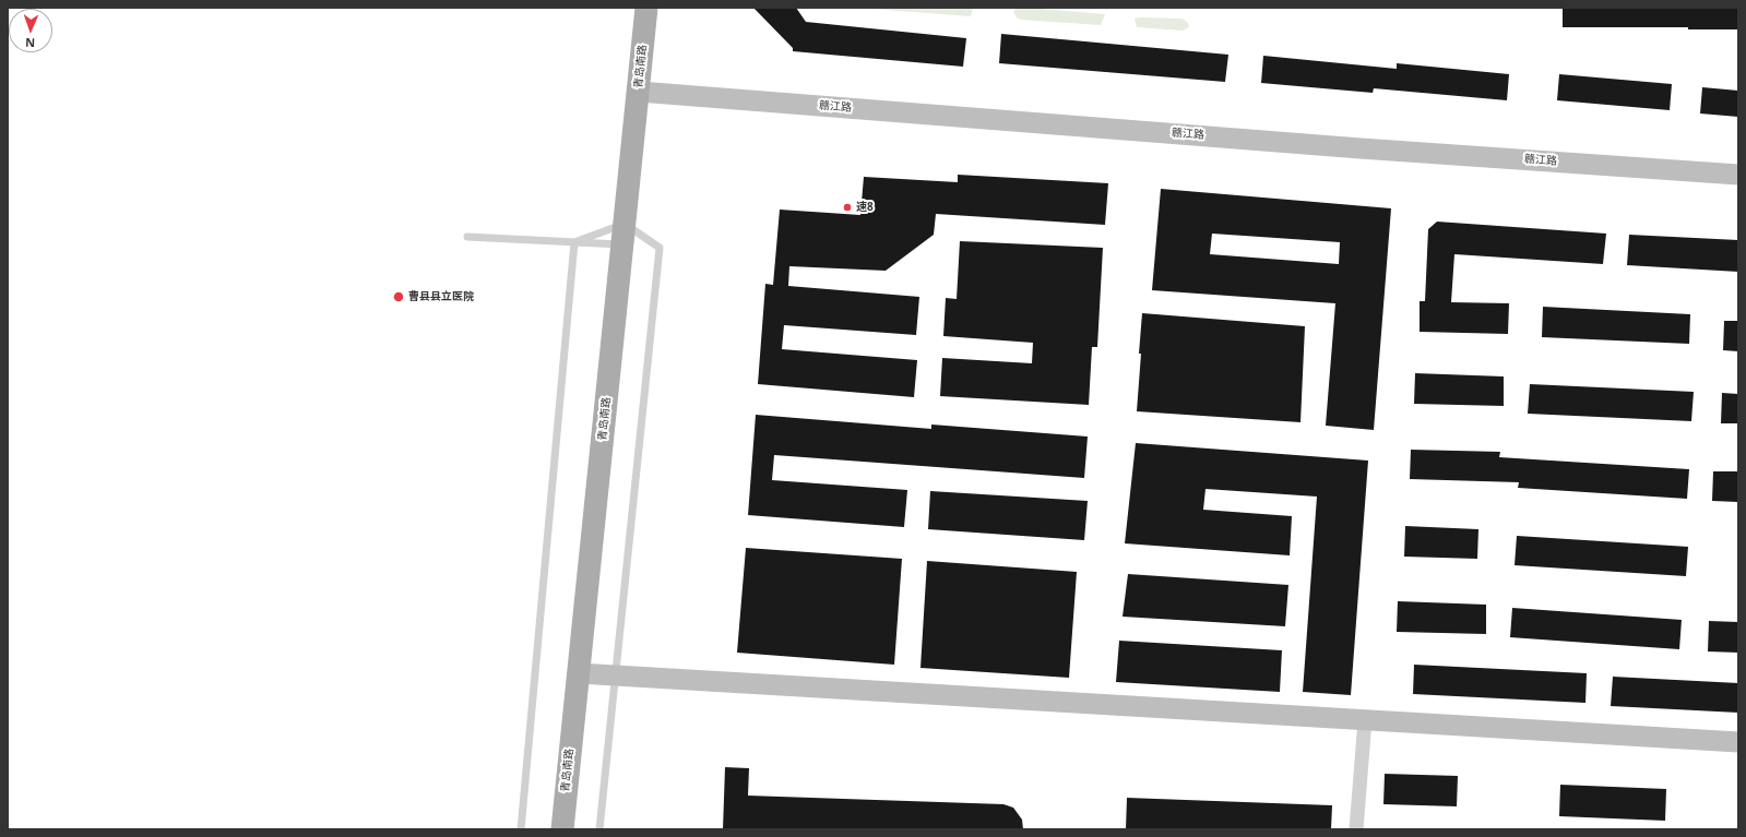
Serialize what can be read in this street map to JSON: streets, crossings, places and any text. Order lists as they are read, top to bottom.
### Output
{
  "streets": {
    "main road": ["青岛南路"],
    "street": ["赣江路"]
  },
  "crossings": [
    ["青岛南路", "赣江路"]
  ],
  "places": ["速8", "曹县县立医院"],
  "north": "bottom"
}
